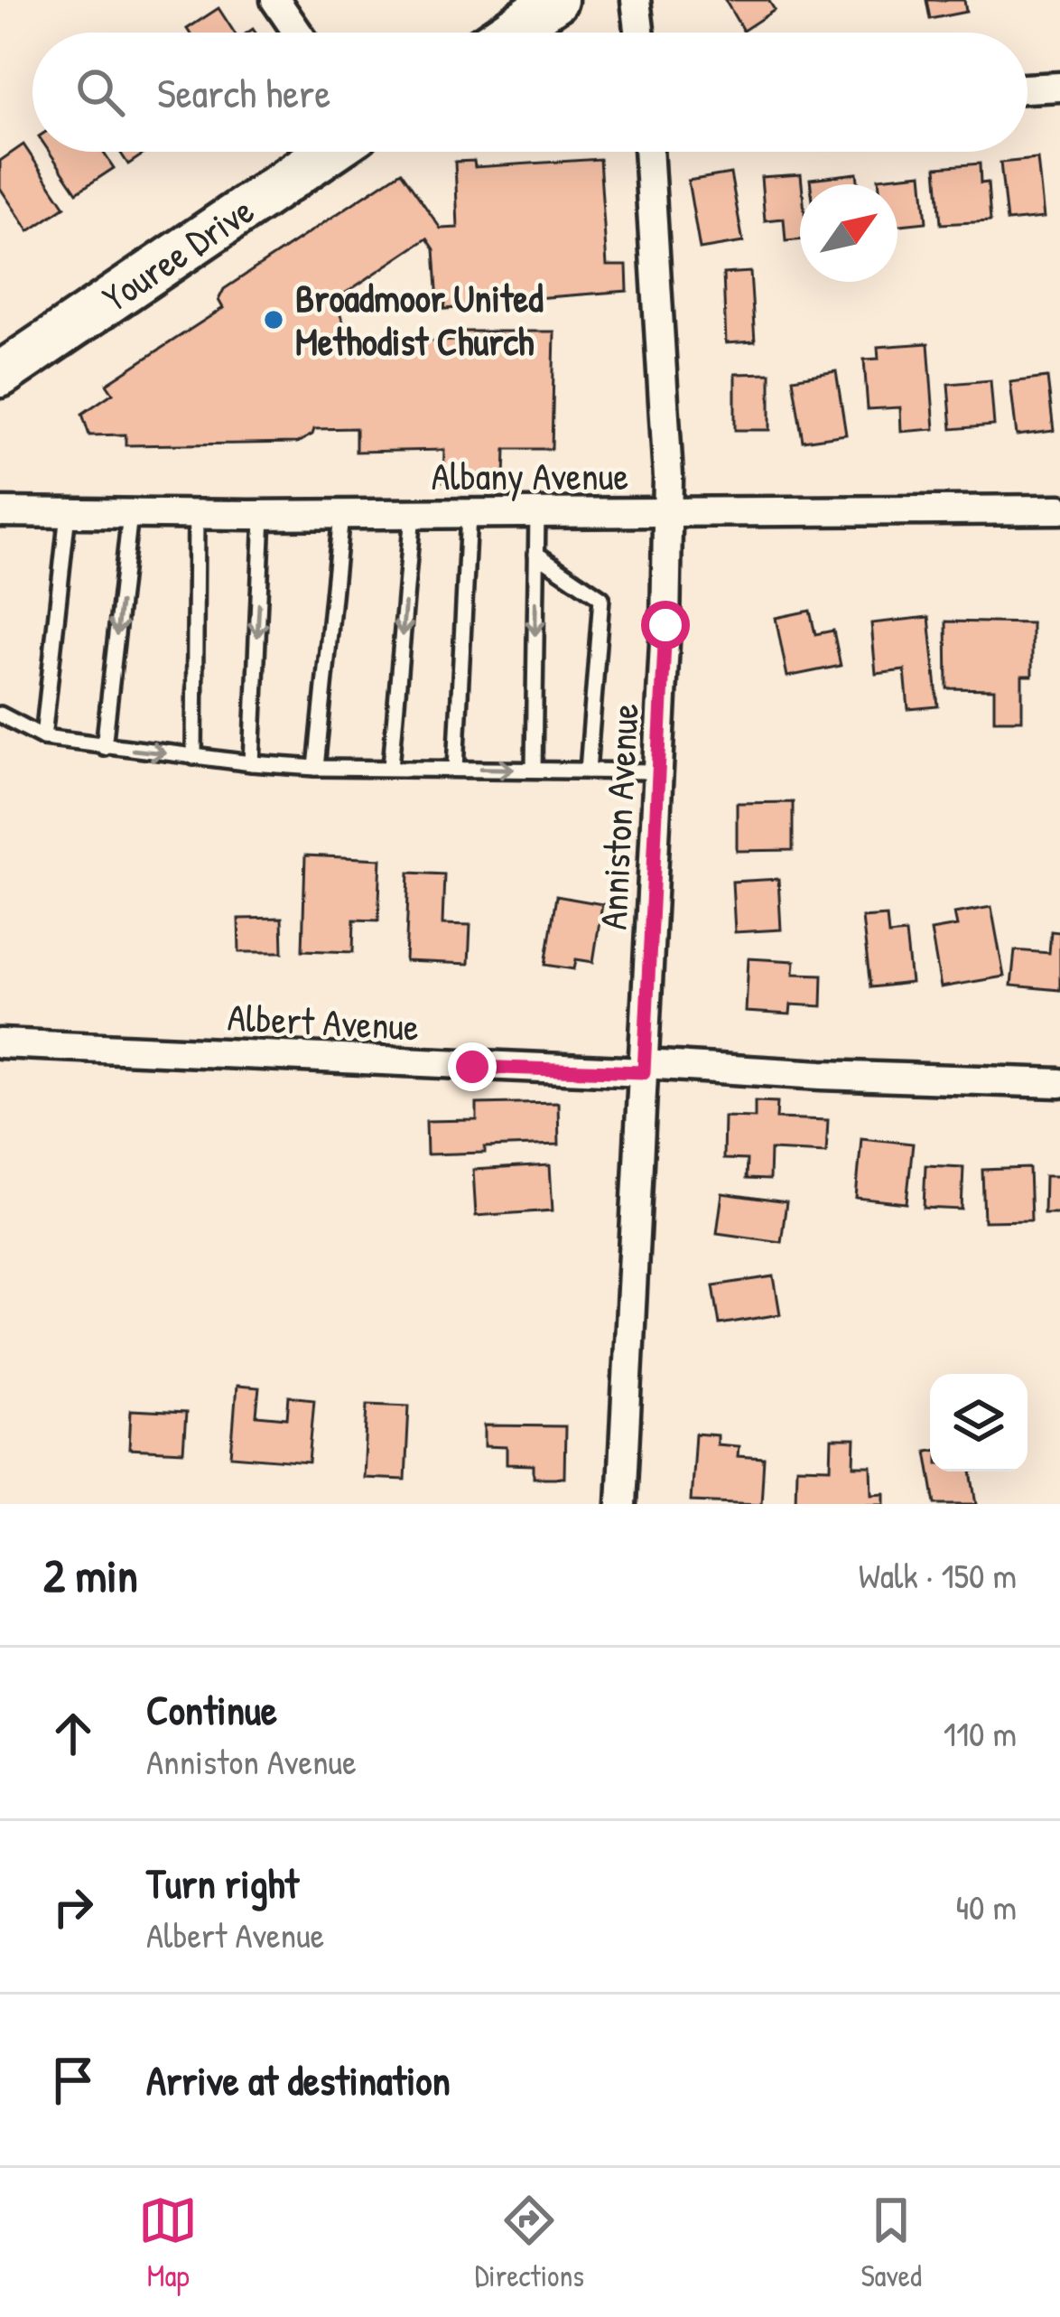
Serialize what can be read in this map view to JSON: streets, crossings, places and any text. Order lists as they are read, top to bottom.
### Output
{
  "streets": {
    "main road": ["Youree Drive"],
    "street": ["Albany Avenue", "Anniston Avenue", "Albert Avenue"]
  },
  "crossings": [
    ["Albany Avenue", "Anniston Avenue"],
    ["Anniston Avenue", "Albert Avenue"]
  ],
  "places": ["Broadmoor United Methodist Church"],
  "north": "top right",
  "page": {
    "search": "Search here",
    "heading": ["2 min", "Walk · 150 m"],
    "list": [
      ["Continue", "Anniston Avenue", "110 m"],
      ["Turn right", "Albert Avenue", "40 m"],
      "Arrive at destination"
    ],
    "nav": ["Map", "Directions", "Saved"]
  }
}
